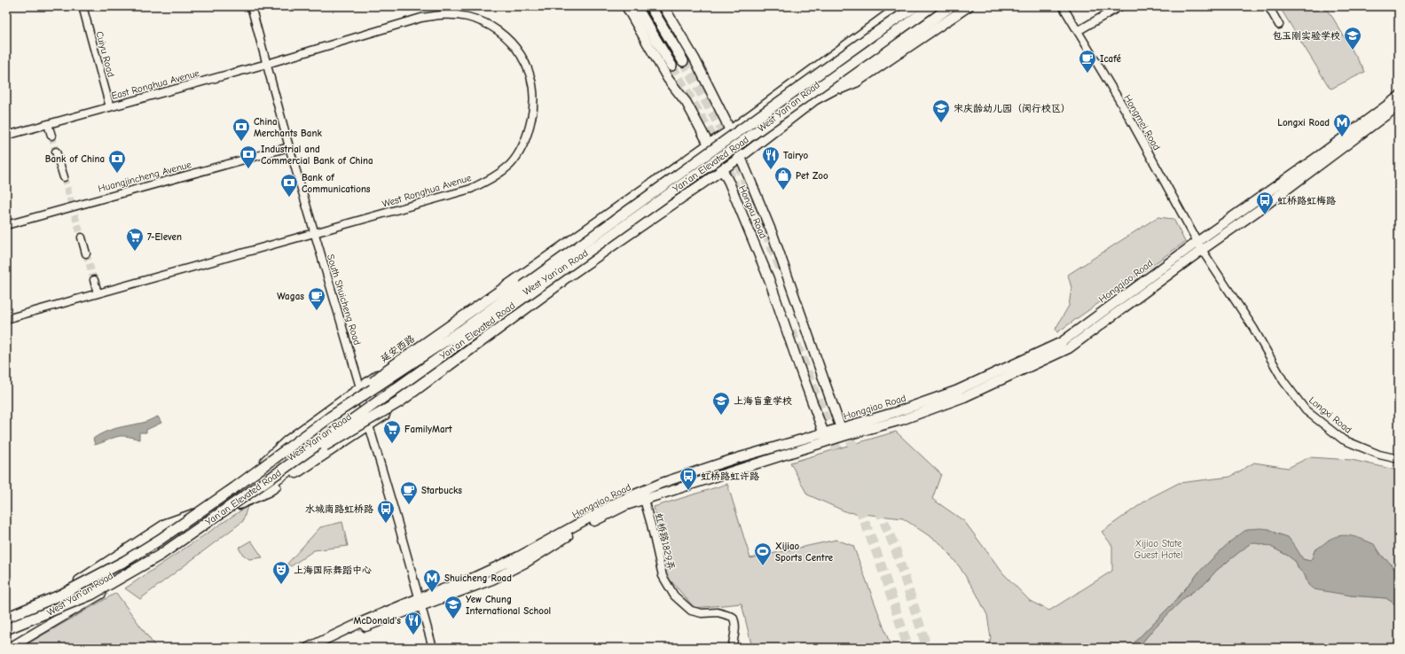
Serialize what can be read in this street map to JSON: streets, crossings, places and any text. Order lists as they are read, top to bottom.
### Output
{
  "streets": {
    "highway": ["Yan'an Elevated Road"],
    "main road": [
      "West Yan'an Road",
      "Hongxu Road",
      "Hongqiao Road",
      "延安西路"
    ],
    "street": [
      "Cuiyu Road",
      "East Ronghua Avenue",
      "Hongmei Road",
      "Huangjincheng Avenue",
      "West Ronghua Avenue",
      "South Shuicheng Road",
      "Longxi Road",
      "虹桥路1829弄"
    ]
  },
  "crossings": [
    ["Cuiyu Road", "East Ronghua Avenue"],
    ["East Ronghua Avenue", "West Ronghua Avenue"],
    ["East Ronghua Avenue", "South Shuicheng Road"],
    ["West Yan'an Road", "Yan'an Elevated Road"],
    ["West Yan'an Road", "Hongxu Road"],
    ["West Yan'an Road", "South Shuicheng Road"],
    ["West Yan'an Road", "延安西路"],
    ["Hongmei Road", "Hongqiao Road"],
    ["Hongmei Road", "Longxi Road"],
    ["Huangjincheng Avenue", "South Shuicheng Road"],
    ["West Ronghua Avenue", "South Shuicheng Road"],
    ["Hongxu Road", "Hongqiao Road"],
    ["Hongqiao Road", "South Shuicheng Road"],
    ["Hongqiao Road", "Longxi Road"],
    ["Hongqiao Road", "虹桥路1829弄"],
    ["South Shuicheng Road", "延安西路"]
  ],
  "parks": ["Xijiao State Guest Hotel"],
  "places": {
    "school or university": [
      "包玉刚实验学校",
      "宋庆龄幼儿园（闵行校区）",
      "上海盲童学校",
      "Yew Chung International School"
    ],
    "cafe": ["Icafé", "Wagas", "Starbucks"],
    "metro station": ["Longxi Road", "Shuicheng Road"],
    "bank": [
      "China Merchants Bank",
      "Industrial and Commercial Bank of China",
      "Bank of China",
      "Bank of Communications"
    ],
    "restaurant": ["Tairyo", "McDonald's"],
    "shop": ["Pet Zoo"],
    "bus stop": ["虹桥路虹梅路", "虹桥路虹许路", "水城南路虹桥路"],
    "supermarket": ["7-Eleven", "FamilyMart"],
    "sports": ["Xijiao Sports Centre"],
    "theatre": ["上海国际舞蹈中心"]
  }
}
